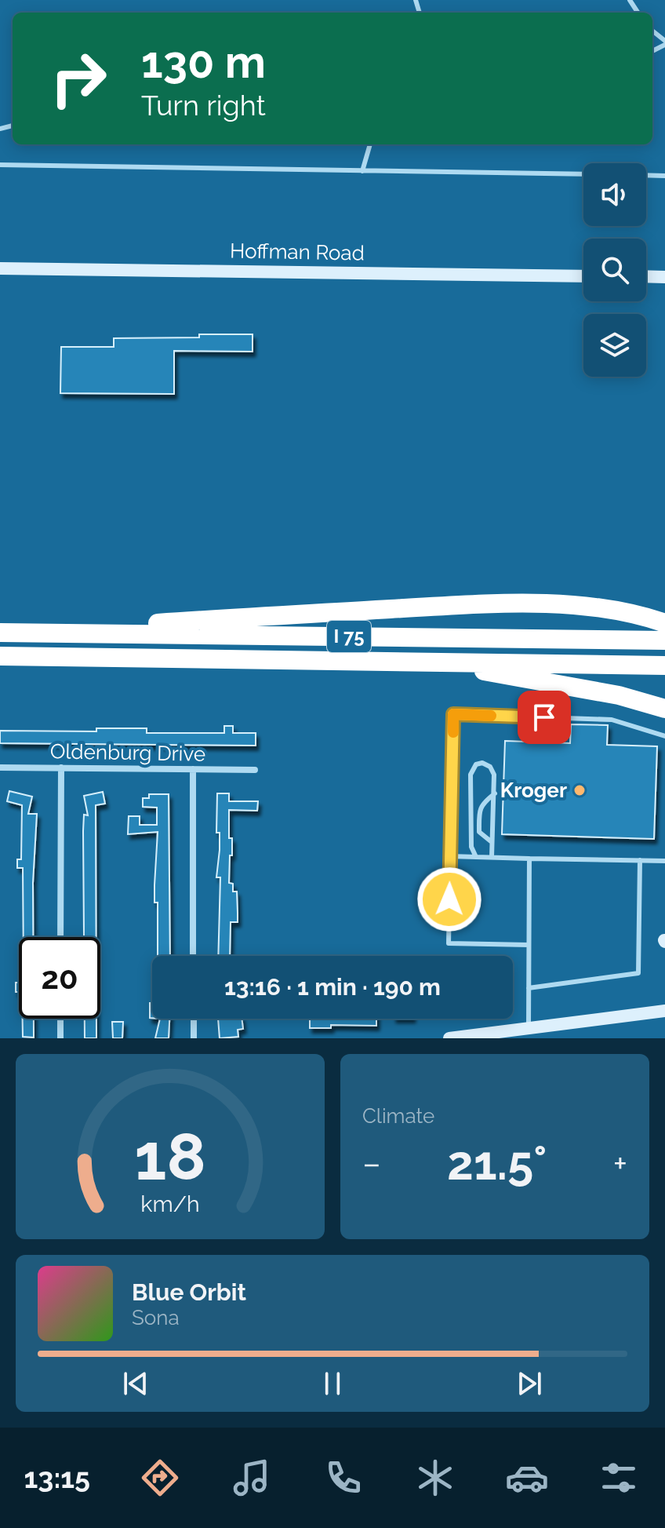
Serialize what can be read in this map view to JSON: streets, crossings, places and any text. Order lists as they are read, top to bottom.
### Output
{
  "streets": {
    "highway": ["I 75"],
    "street": ["Hoffman Road", "Oldenburg Drive"]
  },
  "places": ["Kroger"],
  "page": {
    "turn": ["130 m", "Turn right"],
    "limit": "20",
    "trip": "13:16 · 1 min · 190 m",
    "tile": "Climate",
    "heat": ["−", "21.5°", "+"],
    "song": ["Blue Orbit", "Sona"],
    "tabs": "13:15",
    "gauge": ["18", "km/h"]
  }
}
